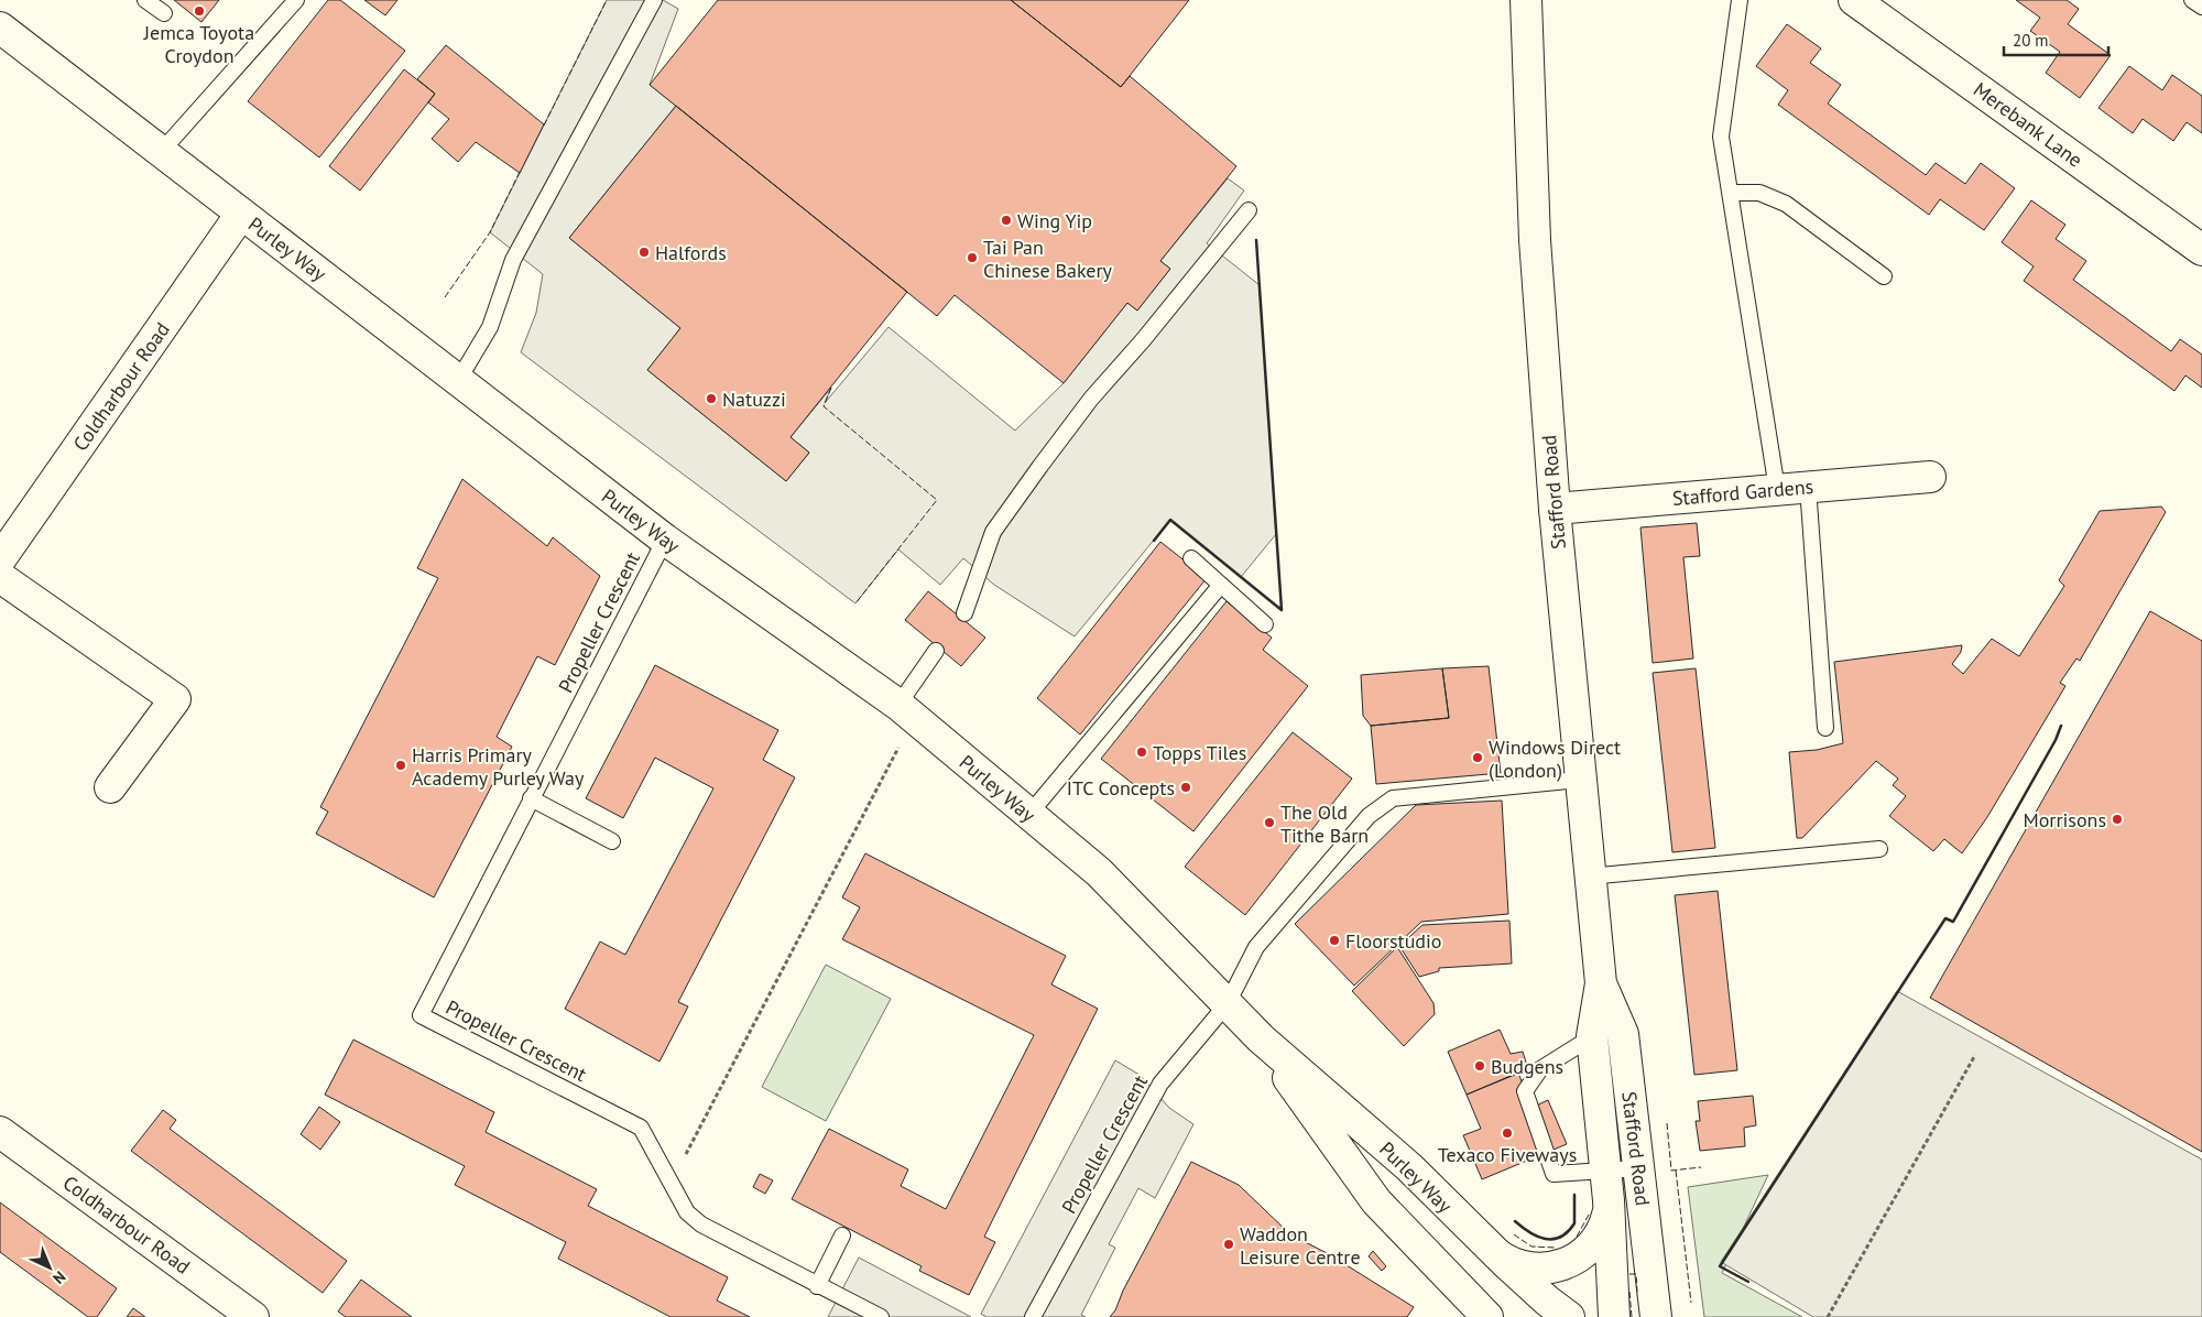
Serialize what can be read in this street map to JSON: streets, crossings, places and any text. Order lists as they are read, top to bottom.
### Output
{
  "streets": {
    "main road": [
      "Merebank Lane",
      "Purley Way",
      "Coldharbour Road",
      "Stafford Road",
      "Stafford Gardens"
    ],
    "lane": ["Propeller Crescent"]
  },
  "crossings": [
    ["Purley Way", "Coldharbour Road"],
    ["Purley Way", "Propeller Crescent"],
    ["Stafford Road", "Stafford Gardens"],
    ["Stafford Road", "Propeller Crescent"]
  ],
  "places": [
    "Jemca Toyota Croydon",
    "Wing Yip",
    "Halfords",
    "Tai Pan Chinese Bakery",
    "Natuzzi",
    "Topps Tiles",
    "Windows Direct (London)",
    "Harris Primary Academy Purley Way",
    "ITC Concepts",
    "Morrisons",
    "The Old Tithe Barn",
    "Floorstudio",
    "Budgens",
    "Texaco Fiveways",
    "Waddon Leisure Centre"
  ],
  "scale_bar": "20 m",
  "north": "bottom right"
}
